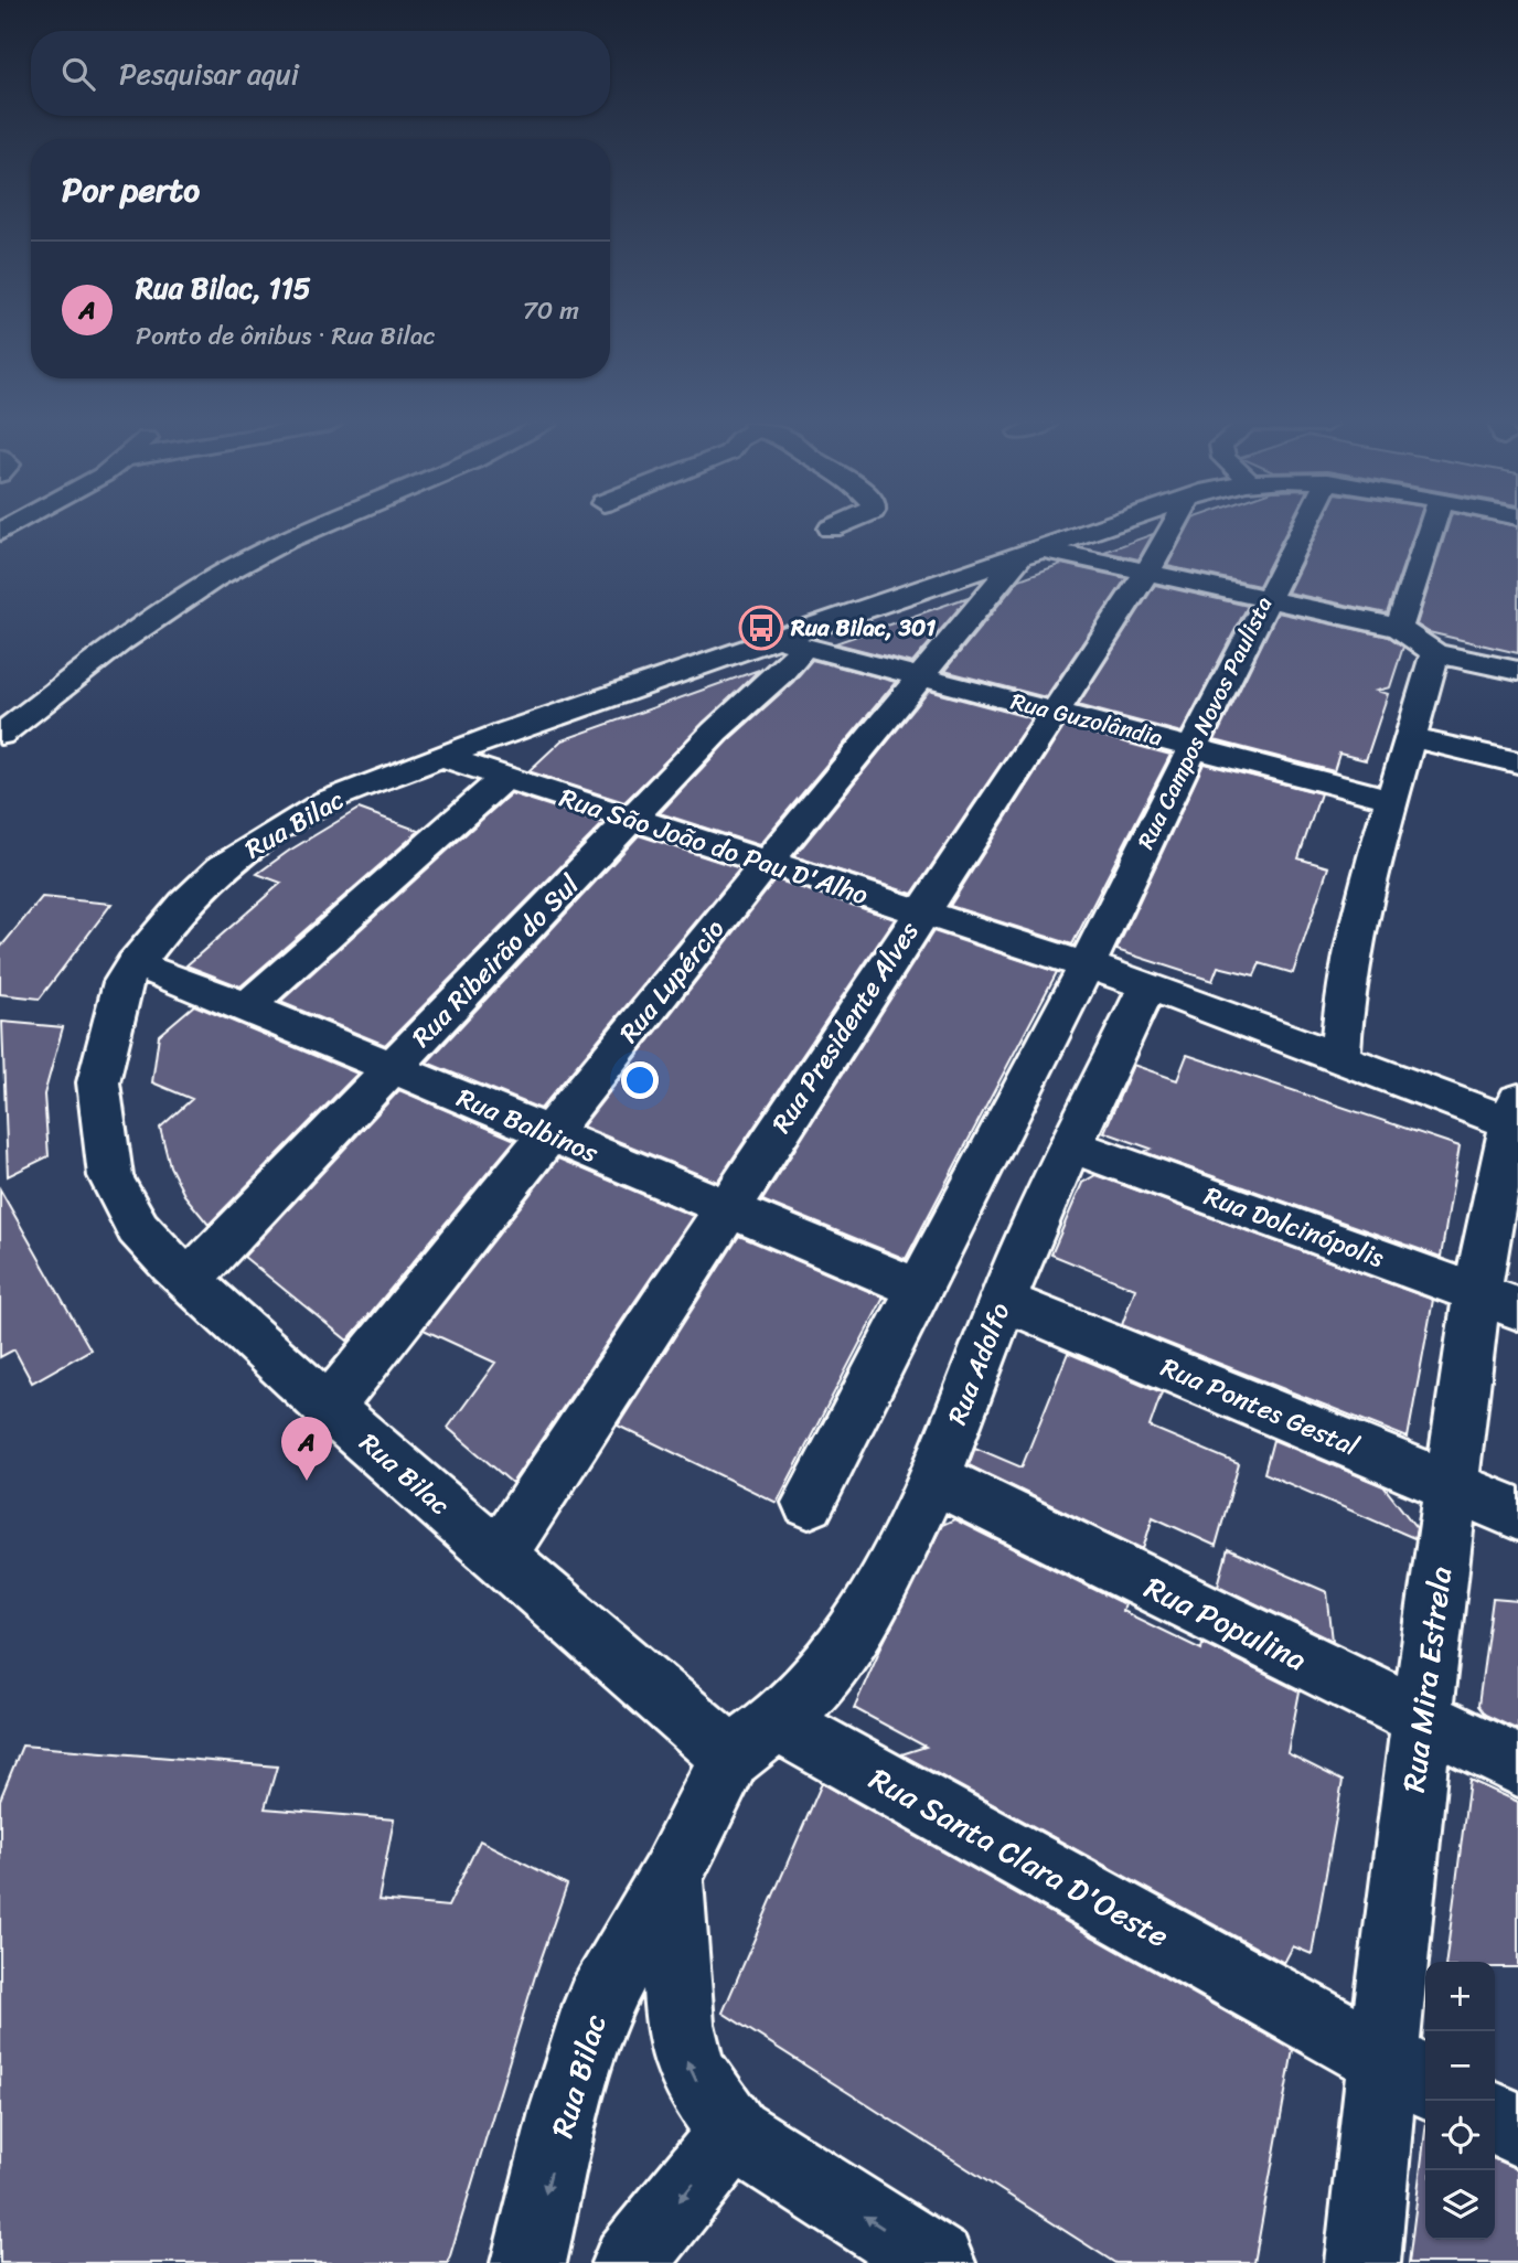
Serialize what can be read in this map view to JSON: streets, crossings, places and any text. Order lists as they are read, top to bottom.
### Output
{
  "streets": {
    "street": [
      "Rua Guzolândia",
      "Rua Campos Novos Paulista",
      "Rua Bilac",
      "Rua São João do Pau D'Alho",
      "Rua Ribeirão do Sul",
      "Rua Lupércio",
      "Rua Presidente Alves",
      "Rua Balbinos",
      "Rua Dolcinópolis",
      "Rua Adolfo",
      "Rua Pontes Gestal",
      "Rua Populina",
      "Rua Mira Estrela",
      "Rua Santa Clara D'Oeste"
    ]
  },
  "crossings": [
    ["Rua Guzolândia", "Rua Campos Novos Paulista"],
    ["Rua Guzolândia", "Rua Bilac"],
    ["Rua Guzolândia", "Rua Ribeirão do Sul"],
    ["Rua Guzolândia", "Rua Lupércio"],
    ["Rua Guzolândia", "Rua Presidente Alves"],
    ["Rua Campos Novos Paulista", "Rua São João do Pau D'Alho"],
    ["Rua Bilac", "Rua São João do Pau D'Alho"],
    ["Rua Bilac", "Rua Ribeirão do Sul"],
    ["Rua Bilac", "Rua Lupércio"],
    ["Rua Bilac", "Rua Presidente Alves"],
    ["Rua Bilac", "Rua Balbinos"],
    ["Rua Bilac", "Rua Adolfo"],
    ["Rua Bilac", "Rua Santa Clara D'Oeste"],
    ["Rua São João do Pau D'Alho", "Rua Ribeirão do Sul"],
    ["Rua São João do Pau D'Alho", "Rua Lupércio"],
    ["Rua São João do Pau D'Alho", "Rua Presidente Alves"],
    ["Rua São João do Pau D'Alho", "Rua Adolfo"],
    ["Rua São João do Pau D'Alho", "Rua Mira Estrela"],
    ["Rua Ribeirão do Sul", "Rua Balbinos"],
    ["Rua Lupércio", "Rua Balbinos"],
    ["Rua Presidente Alves", "Rua Balbinos"],
    ["Rua Dolcinópolis", "Rua Adolfo"],
    ["Rua Dolcinópolis", "Rua Mira Estrela"],
    ["Rua Adolfo", "Rua Pontes Gestal"],
    ["Rua Adolfo", "Rua Populina"],
    ["Rua Adolfo", "Rua Santa Clara D'Oeste"],
    ["Rua Pontes Gestal", "Rua Mira Estrela"],
    ["Rua Populina", "Rua Mira Estrela"],
    ["Rua Mira Estrela", "Rua Santa Clara D'Oeste"]
  ],
  "places": {
    "bus stop": ["Rua Bilac, 301"]
  },
  "page": {
    "search": "Pesquisar aqui",
    "heading": "Por perto",
    "list": [
      {
        "mark": "A",
        "name": "Rua Bilac, 115",
        "note": "Ponto de ônibus · Rua Bilac",
        "value": "70 m"
      }
    ],
    "pins": "A",
    "map_buttons": ["+", "−"]
  }
}
